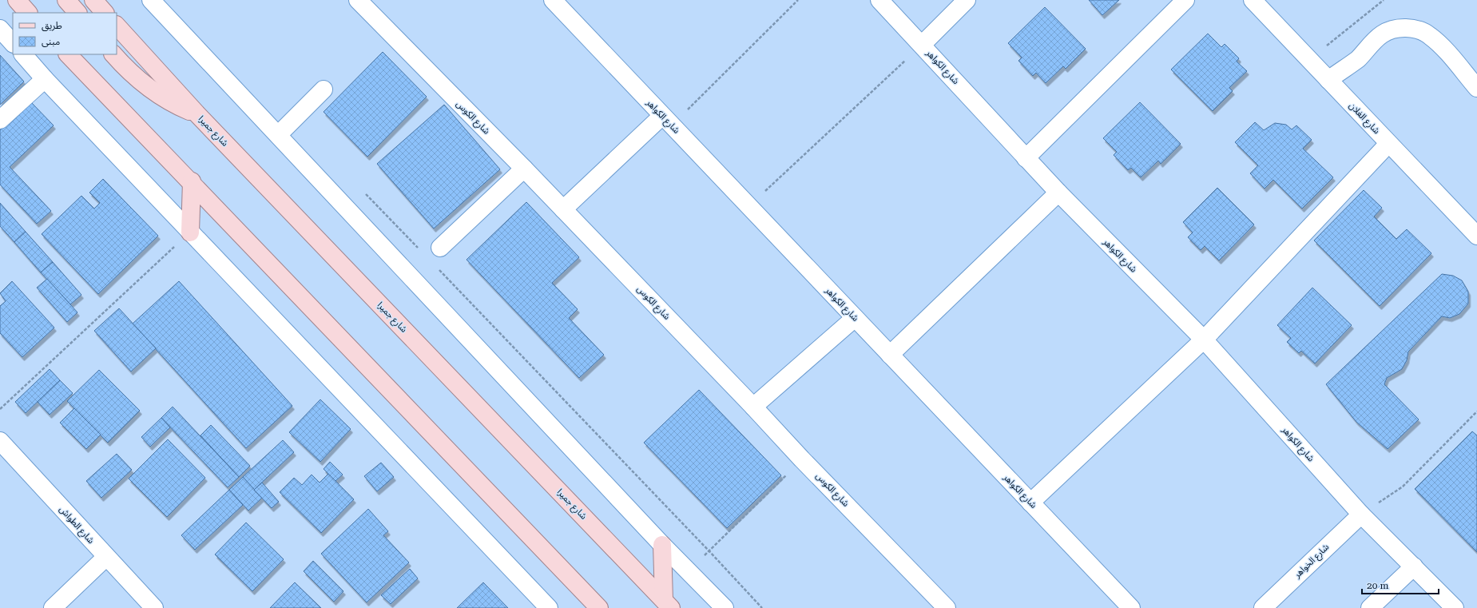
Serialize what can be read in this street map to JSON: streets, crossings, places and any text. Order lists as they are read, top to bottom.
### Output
{
  "streets": {
    "main road": ["شارع جميرا"],
    "street": [
      "شارع الكواهر",
      "شارع الكوس",
      "شارع الغلان",
      "شارع الطواش",
      "شارع الخواهر"
    ]
  },
  "crossings": [
    ["شارع الكواهر", "شارع الخواهر"]
  ],
  "legend": ["طريق", "مبنى"],
  "scale_bar": "20 m"
}
